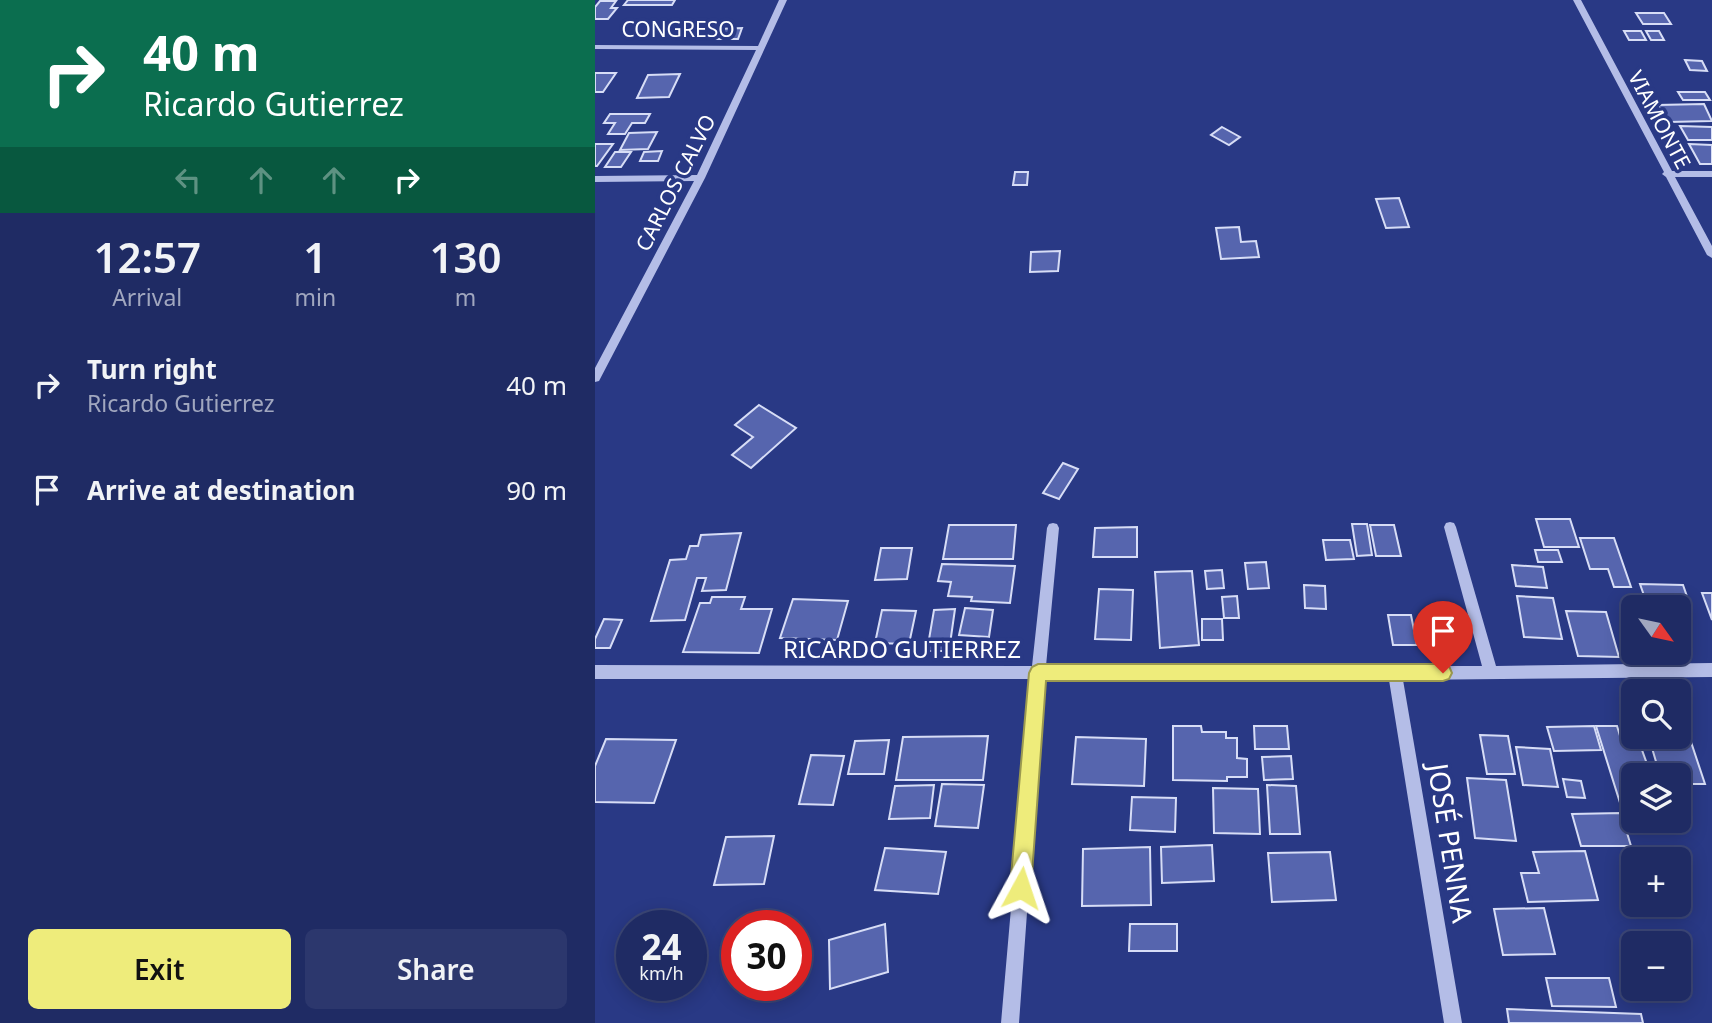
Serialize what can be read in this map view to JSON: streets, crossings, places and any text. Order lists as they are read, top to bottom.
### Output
{
  "streets": {
    "street": [
      "CONGRESO",
      "VIAMONTE",
      "CARLOS CALVO",
      "RICARDO GUTIERREZ",
      "JOSÉ PENNA"
    ]
  },
  "crossings": [
    ["CONGRESO", "CARLOS CALVO"],
    ["RICARDO GUTIERREZ", "JOSÉ PENNA"]
  ],
  "north": "bottom right",
  "page": {
    "turn": ["40 m", "Ricardo Gutierrez"],
    "eta": [
      "12:57",
      "Arrival",
      "1",
      "min",
      "130",
      "m"
    ],
    "list": [
      {
        "name": "Turn right",
        "note": "Ricardo Gutierrez",
        "value": "40 m"
      },
      {
        "name": "Arrive at destination",
        "value": "90 m"
      }
    ],
    "map_buttons": ["+", "−"],
    "speed": "24 km/h",
    "limit": "30",
    "buttons": ["Exit", "Share"]
  }
}
